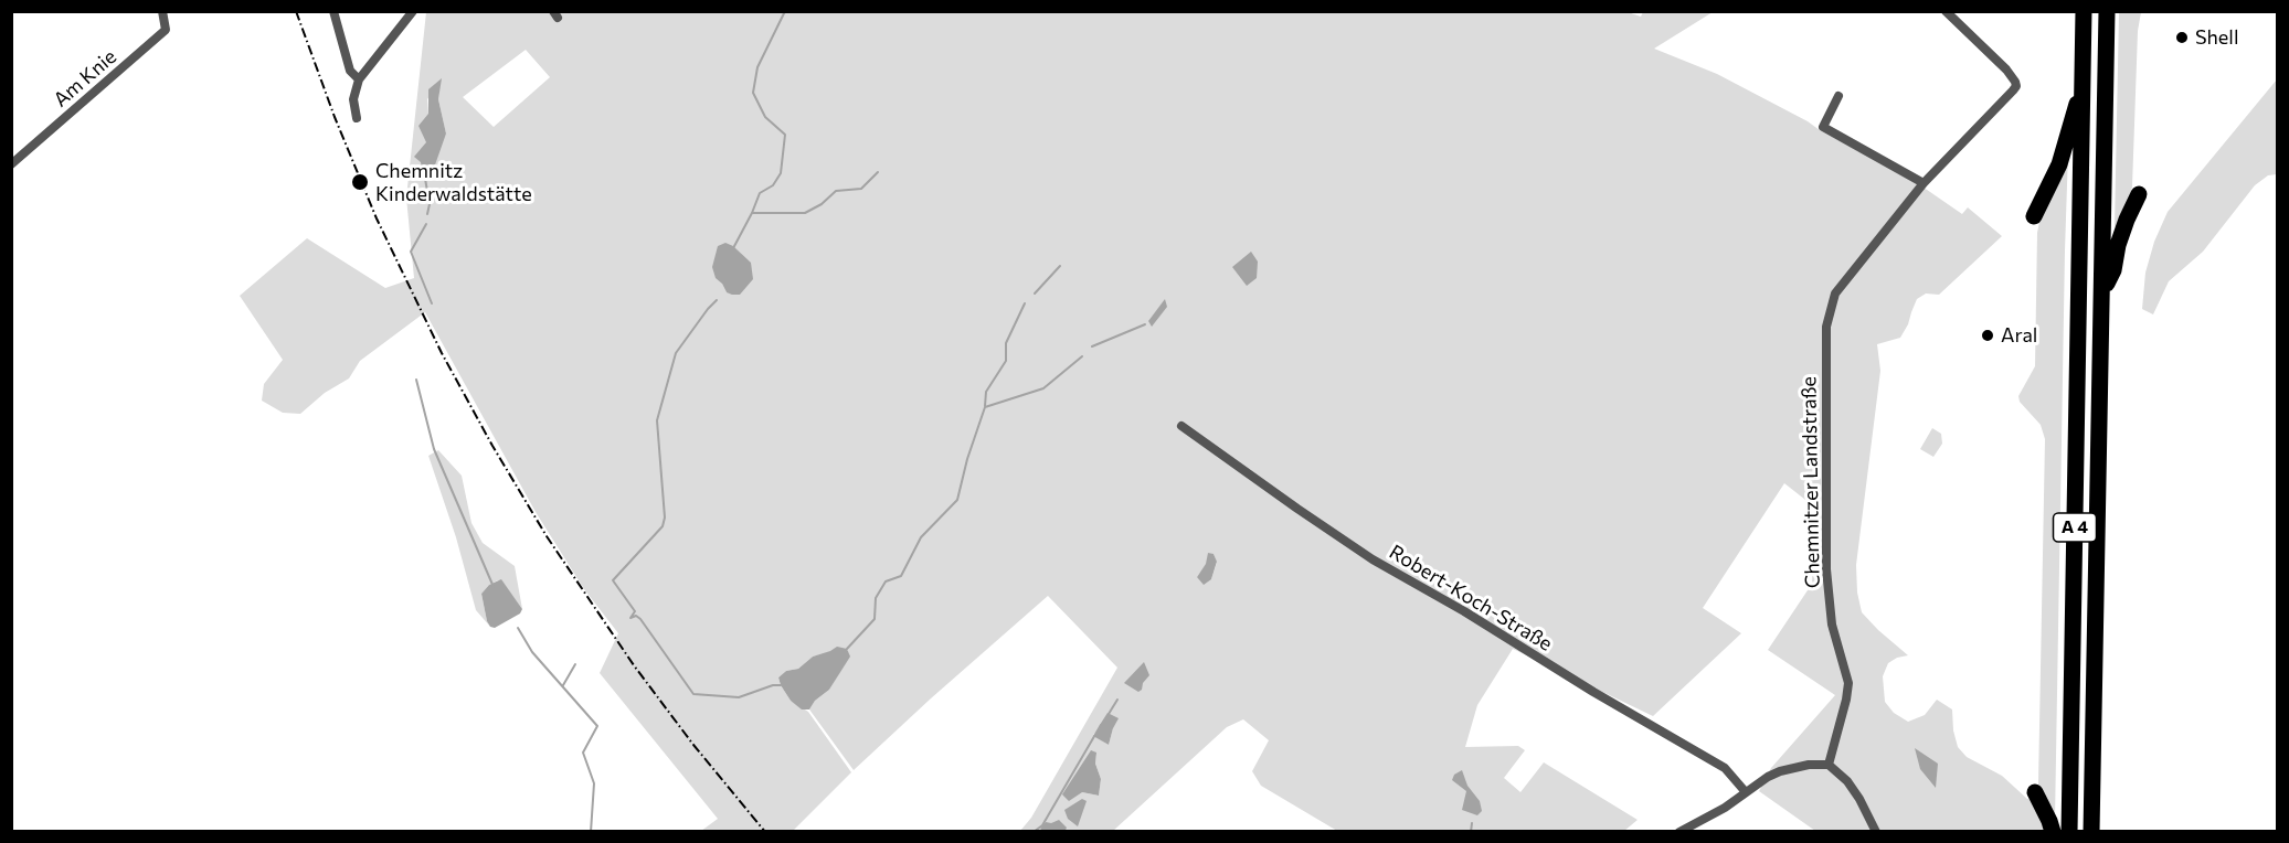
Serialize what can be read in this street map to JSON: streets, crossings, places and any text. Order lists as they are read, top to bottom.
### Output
{
  "streets": {
    "highway": ["A 4"],
    "street": ["Am Knie", "Chemnitzer Landstraße", "Robert-Koch-Straße"]
  },
  "places": ["Shell", "Chemnitz Kinderwaldstätte", "Aral"]
}
